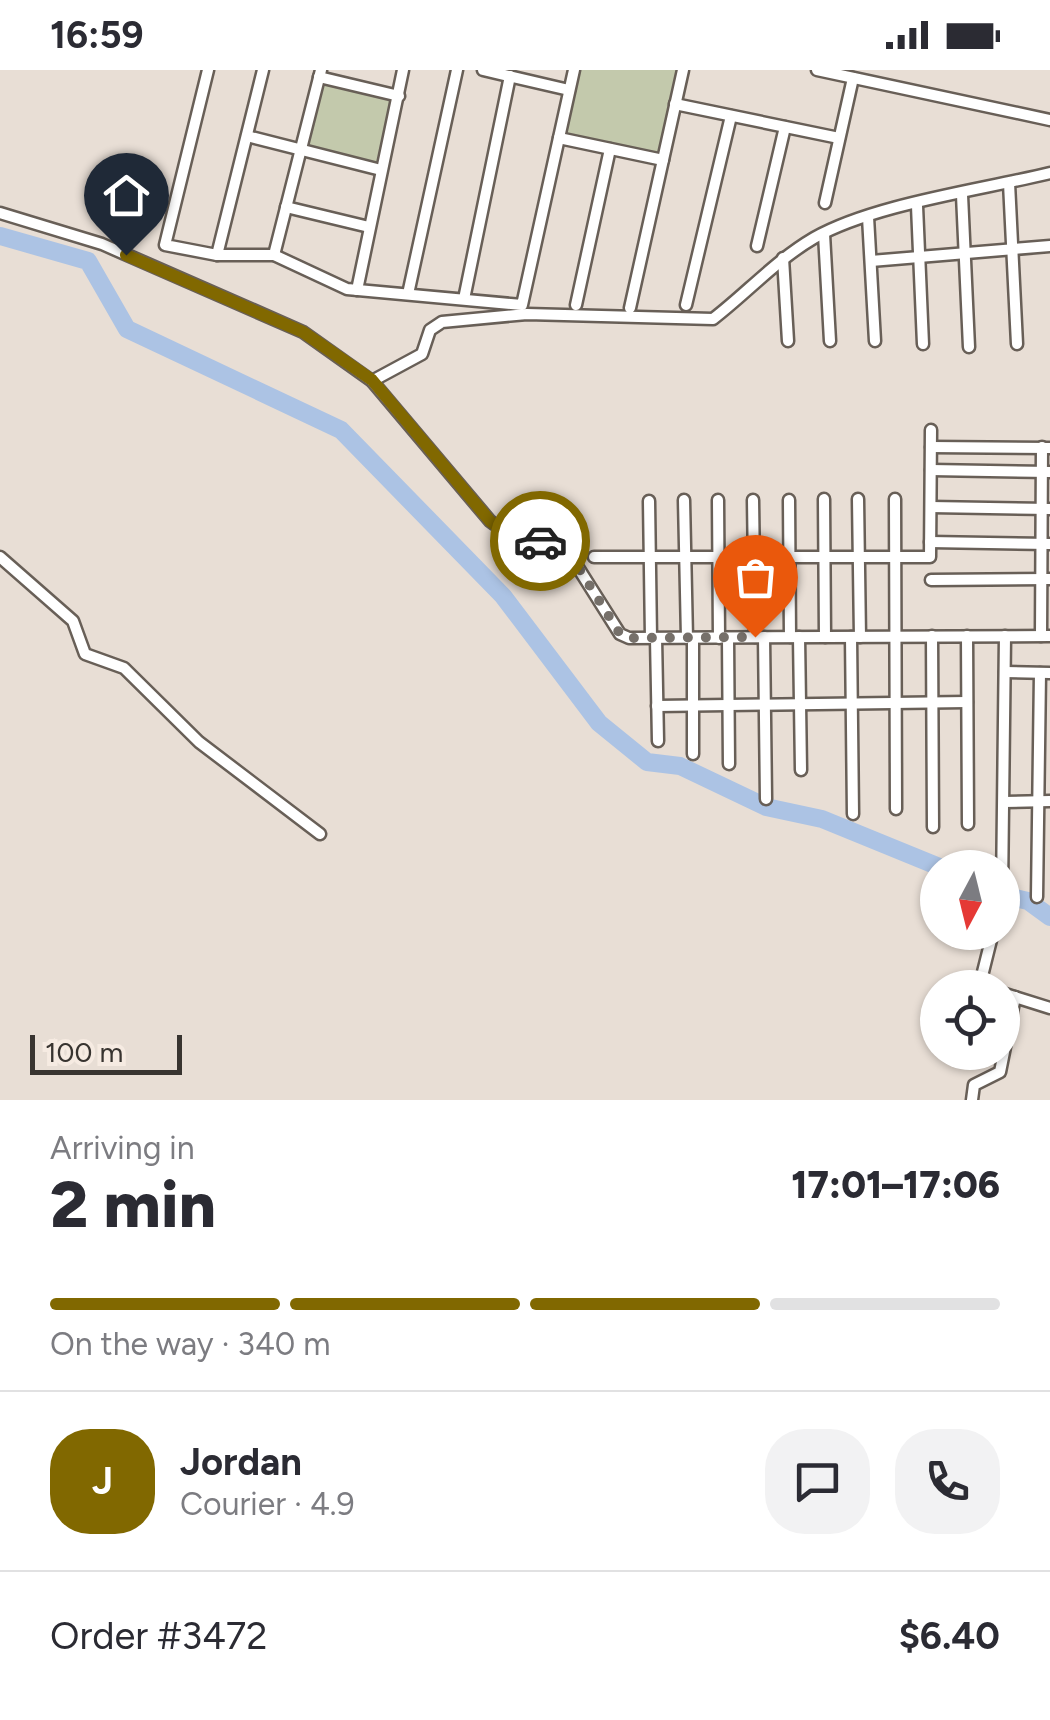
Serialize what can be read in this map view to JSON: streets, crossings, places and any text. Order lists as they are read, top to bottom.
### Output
{
  "scale_bar": "100 m",
  "north": "bottom",
  "page": {
    "status": "16:59",
    "scale": "100 m",
    "heading": ["2 min", "Arriving in", "17:01–17:06"],
    "panel": [
      "Jordan",
      "Courier · 4.9",
      "Order #3472",
      "$6.40"
    ],
    "bar": "On the way · 340 m",
    "round": "J"
  }
}
